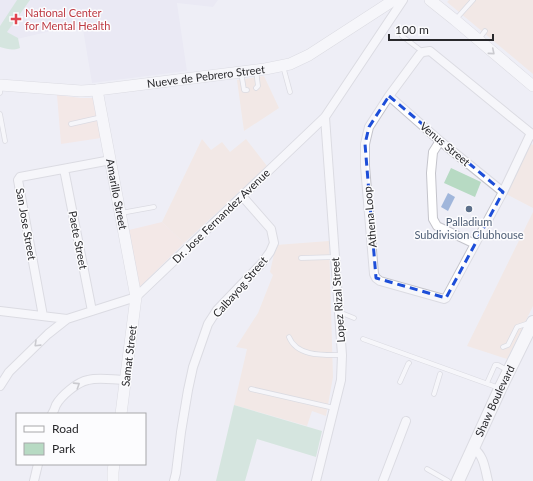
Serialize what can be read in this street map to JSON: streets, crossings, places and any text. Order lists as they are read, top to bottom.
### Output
{
  "streets": {
    "main road": ["Shaw Boulevard"],
    "street": [
      "Nueve de Pebrero Street",
      "Venus Street",
      "Amarillo Street",
      "Dr. Jose Fernandez Avenue",
      "Athena Loop",
      "San Jose Street",
      "Paete Street",
      "Calbayog Street",
      "Lopez Rizal Street",
      "Samat Street"
    ]
  },
  "crossings": [
    ["Nueve de Pebrero Street", "Amarillo Street"],
    ["Venus Street", "Athena Loop"],
    ["Amarillo Street", "Dr. Jose Fernandez Avenue"],
    ["Amarillo Street", "San Jose Street"],
    ["Amarillo Street", "Samat Street"],
    ["Dr. Jose Fernandez Avenue", "Paete Street"],
    ["Dr. Jose Fernandez Avenue", "Calbayog Street"],
    ["Dr. Jose Fernandez Avenue", "Lopez Rizal Street"],
    ["Dr. Jose Fernandez Avenue", "Samat Street"],
    ["San Jose Street", "Paete Street"]
  ],
  "places": {
    "health": ["National Center for Mental Health"],
    "other": ["Palladium Subdivision Clubhouse"]
  },
  "legend": ["Road", "Park"],
  "scale_bar": "100 m"
}
